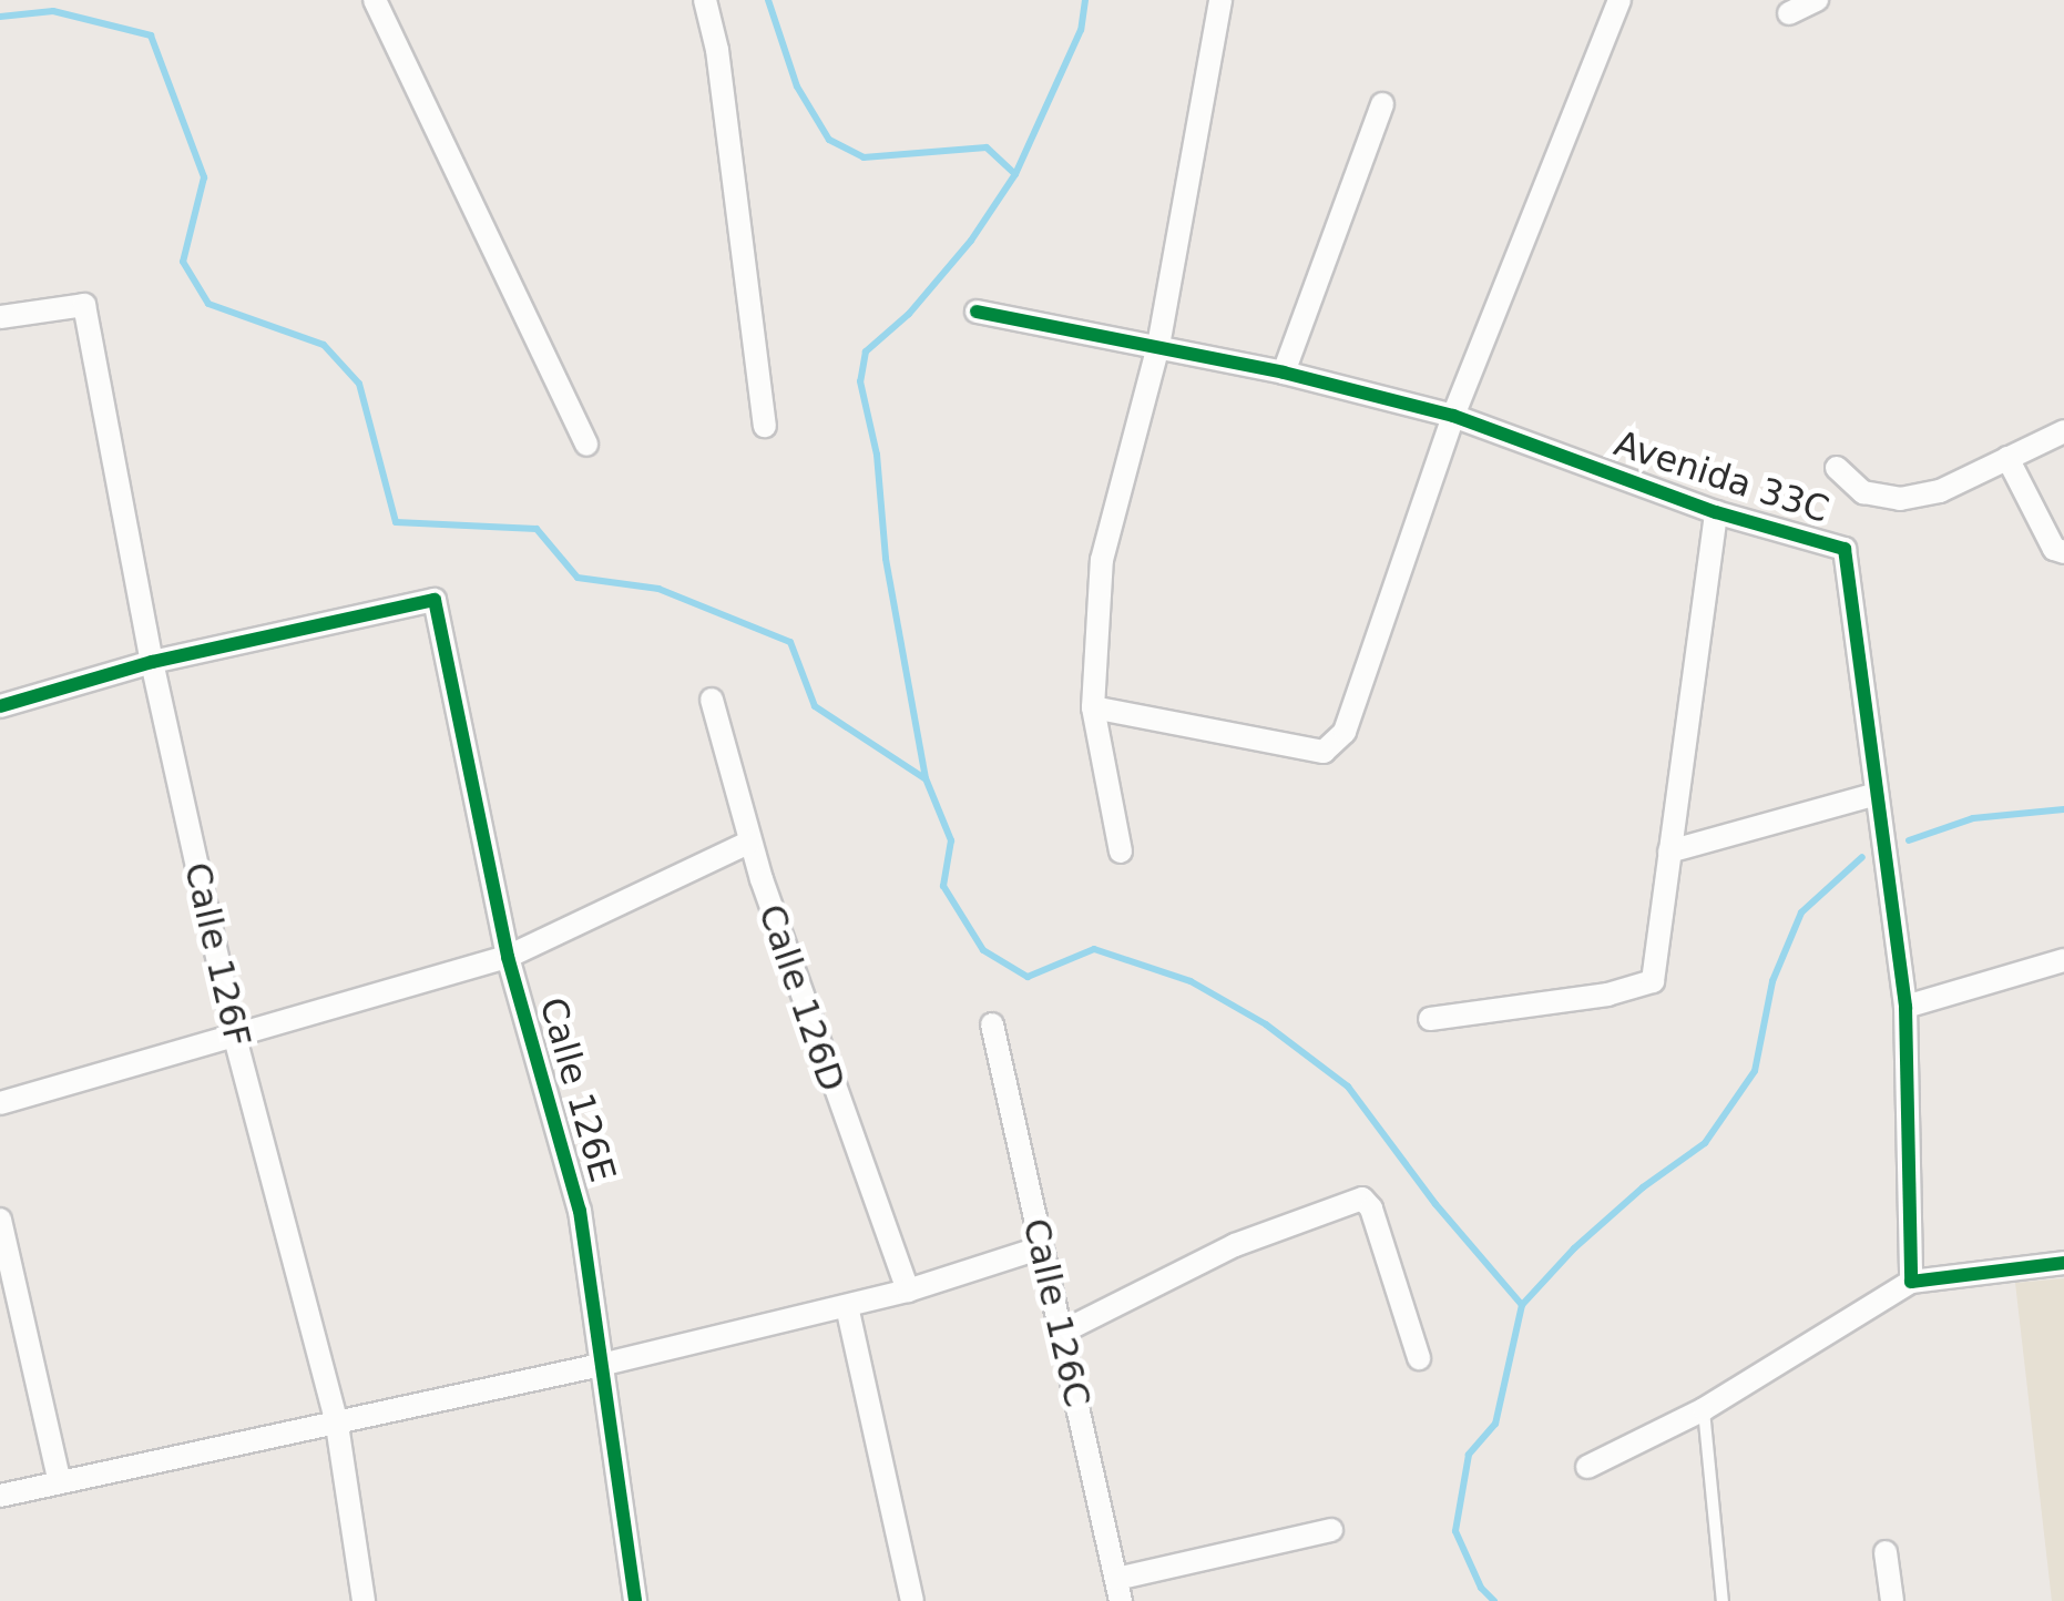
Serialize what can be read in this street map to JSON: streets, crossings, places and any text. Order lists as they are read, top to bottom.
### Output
{
  "streets": {
    "street": [
      "Avenida 33C",
      "Calle 126F",
      "Calle 126D",
      "Calle 126E",
      "Calle 126C"
    ]
  },
  "crossings": [
    ["Calle 126F", "Calle 126E"]
  ]
}
